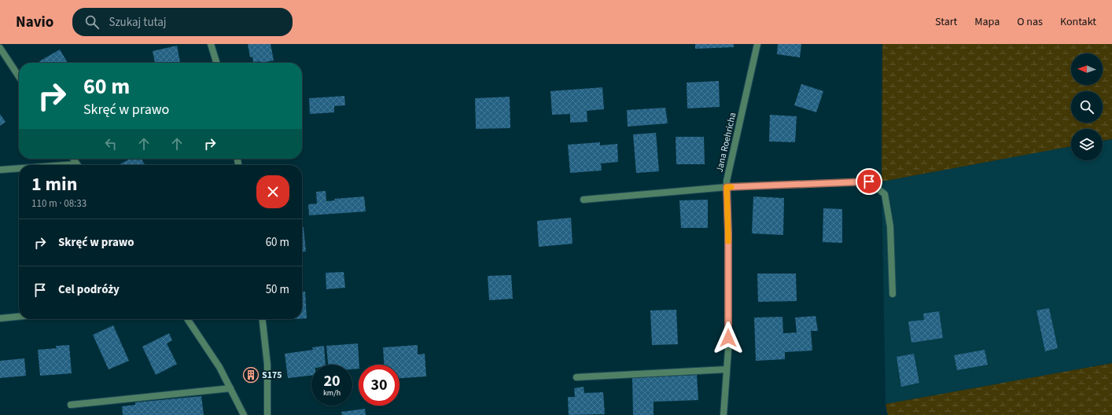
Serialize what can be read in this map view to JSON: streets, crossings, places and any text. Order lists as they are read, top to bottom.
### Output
{
  "streets": {
    "street": ["Jana Roehricha"]
  },
  "places": {
    "building": ["S175"]
  },
  "north": "left",
  "page": {
    "header": "Navio",
    "search": "Szukaj tutaj",
    "nav": [
      "Start",
      "Mapa",
      "O nas",
      "Kontakt"
    ],
    "turn": ["60 m", "Skręć w prawo"],
    "heading": ["1 min", "110 m · 08:33"],
    "list": [
      {
        "name": "Skręć w prawo",
        "value": "60 m"
      },
      {
        "name": "Cel podróży",
        "value": "50 m"
      }
    ],
    "speed": "20 km/h",
    "limit": "30"
  }
}
